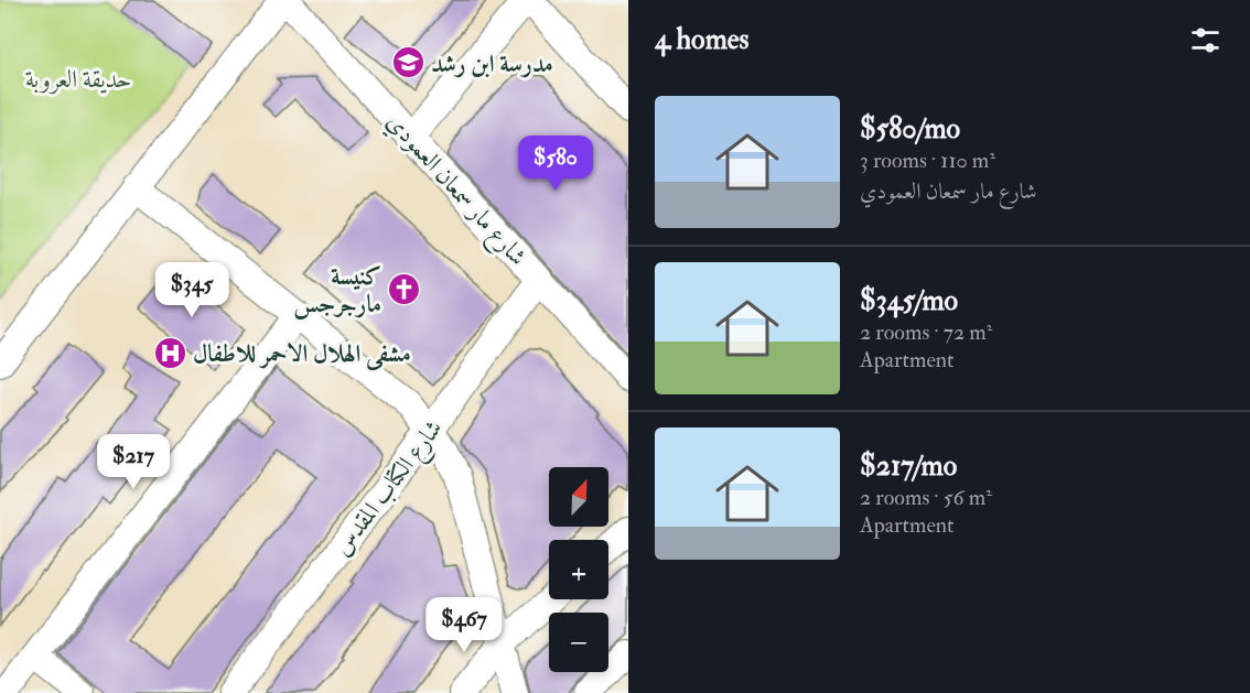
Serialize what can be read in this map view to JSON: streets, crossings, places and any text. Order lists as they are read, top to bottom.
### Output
{
  "streets": {
    "street": ["شارع مار سمعان العمودي", "شارع الكتاب المقدس"]
  },
  "crossings": [
    ["شارع مار سمعان العمودي", "شارع الكتاب المقدس"]
  ],
  "parks": ["حديقة العروبة"],
  "places": {
    "school or university": ["مدرسة ابن رشد"],
    "church": ["كنيسة مارجرجس"],
    "hospital": ["مشفى الهلال الاحمر للاطفال"]
  },
  "north": "top right",
  "page": {
    "heading": "4 homes",
    "list": [
      {
        "name": "$580/mo",
        "note": "3 rooms · 110 m² · شارع مار سمعان العمودي"
      },
      {
        "name": "$345/mo",
        "note": "2 rooms · 72 m² · Apartment"
      },
      {
        "name": "$217/mo",
        "note": "2 rooms · 56 m² · Apartment"
      }
    ],
    "price": [
      "$580",
      "$345",
      "$217",
      "$467"
    ],
    "map_buttons": ["+", "−"]
  }
}
